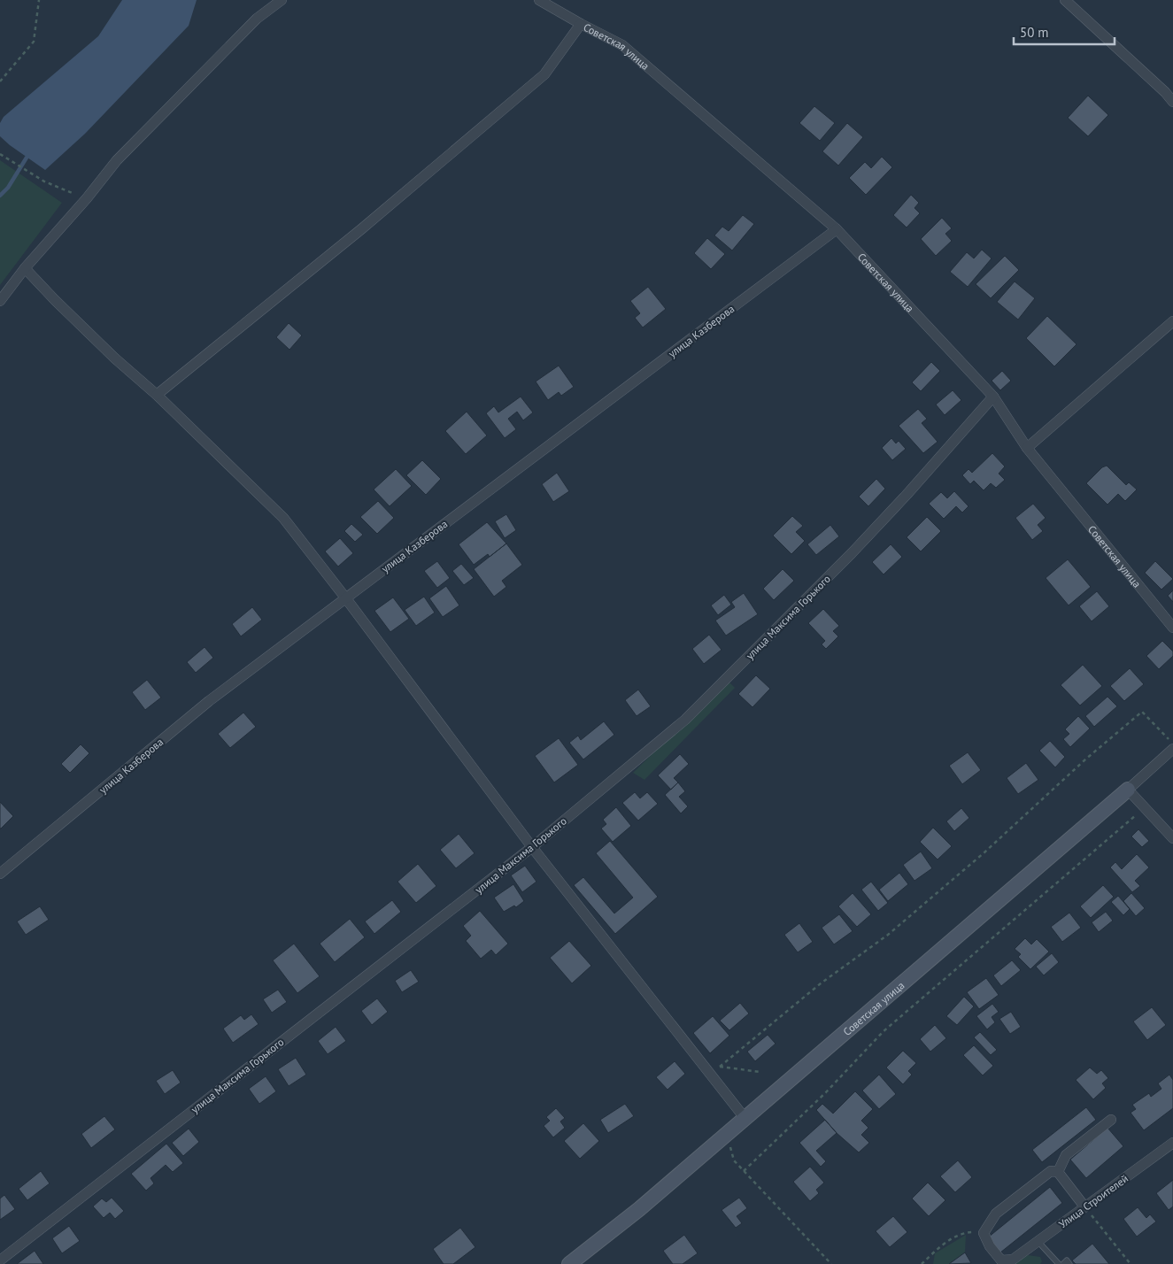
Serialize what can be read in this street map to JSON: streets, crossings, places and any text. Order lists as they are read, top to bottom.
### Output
{
  "streets": {
    "street": [
      "Советская улица",
      "улица Казберова",
      "улица Максима Горького",
      "Улица Строителей"
    ]
  },
  "crossings": [
    ["Советская улица", "улица Казберова"],
    ["Советская улица", "улица Максима Горького"]
  ],
  "scale_bar": "50 m"
}
